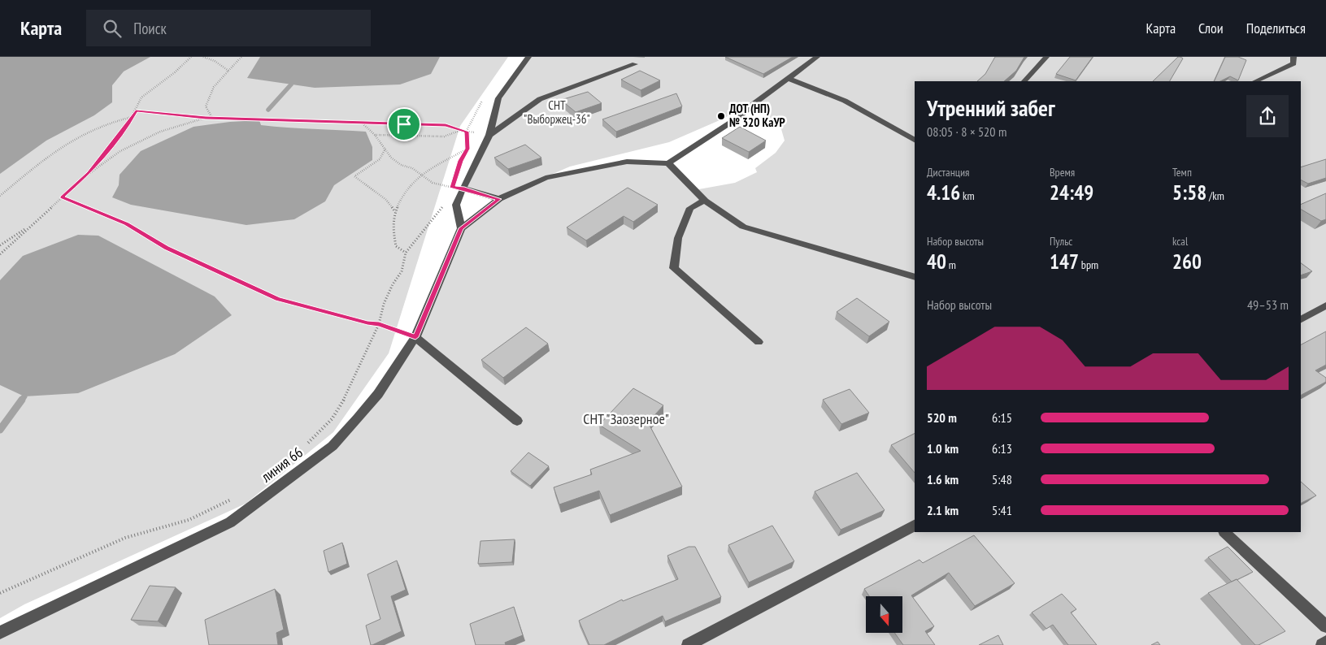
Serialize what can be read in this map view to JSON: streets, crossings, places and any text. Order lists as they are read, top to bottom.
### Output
{
  "streets": {
    "street": ["линия 66"]
  },
  "parks": ["СНТ \"Выборжец-36\"", "СНТ \"Заозерное\""],
  "places": ["ДОТ (НП) № 320 КаУР"],
  "north": "bottom",
  "page": {
    "header": "Карта",
    "search": "Поиск",
    "nav": ["Карта", "Слои", "Поделиться"],
    "heading": ["Утренний забег", "08:05 · 8 × 520 m"],
    "stats": [
      ["Дистанция", "4.16 km"],
      ["Время", "24:49"],
      ["Темп", "5:58 /km"],
      ["Набор высоты", "40 m"],
      ["Пульс", "147 bpm"],
      ["kcal", "260"]
    ],
    "chart": ["Набор высоты", "49–53 m"],
    "list": [
      {
        "name": "520 m",
        "note": "6:15"
      },
      {
        "name": "1.0 km",
        "note": "6:13"
      },
      {
        "name": "1.6 km",
        "note": "5:48"
      },
      {
        "name": "2.1 km",
        "note": "5:41"
      }
    ]
  }
}
